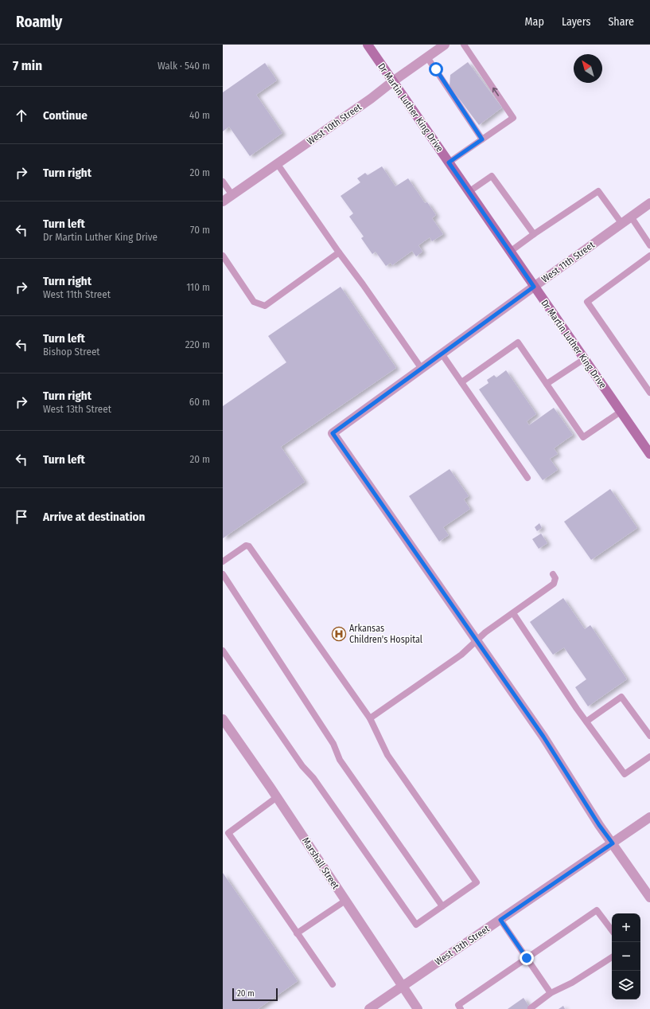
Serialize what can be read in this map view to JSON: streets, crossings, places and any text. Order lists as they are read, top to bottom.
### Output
{
  "streets": {
    "main road": ["Dr Martin Luther King Drive"],
    "street": [
      "West 10th Street",
      "West 11th Street",
      "Marshall Street",
      "West 13th Street"
    ]
  },
  "crossings": [
    ["Dr Martin Luther King Drive", "West 10th Street"],
    ["Dr Martin Luther King Drive", "West 11th Street"],
    ["Marshall Street", "West 13th Street"]
  ],
  "places": {
    "hospital": ["Arkansas Children's Hospital"]
  },
  "scale_bar": "20 m",
  "north": "top left",
  "page": {
    "header": "Roamly",
    "nav": ["Map", "Layers", "Share"],
    "heading": ["7 min", "Walk · 540 m"],
    "list": [
      ["Continue", "40 m"],
      ["Turn right", "20 m"],
      ["Turn left", "Dr Martin Luther King Drive", "70 m"],
      ["Turn right", "West 11th Street", "110 m"],
      ["Turn left", "Bishop Street", "220 m"],
      ["Turn right", "West 13th Street", "60 m"],
      ["Turn left", "20 m"],
      "Arrive at destination"
    ],
    "map_buttons": ["+", "−"],
    "scale": "20 m"
  }
}
